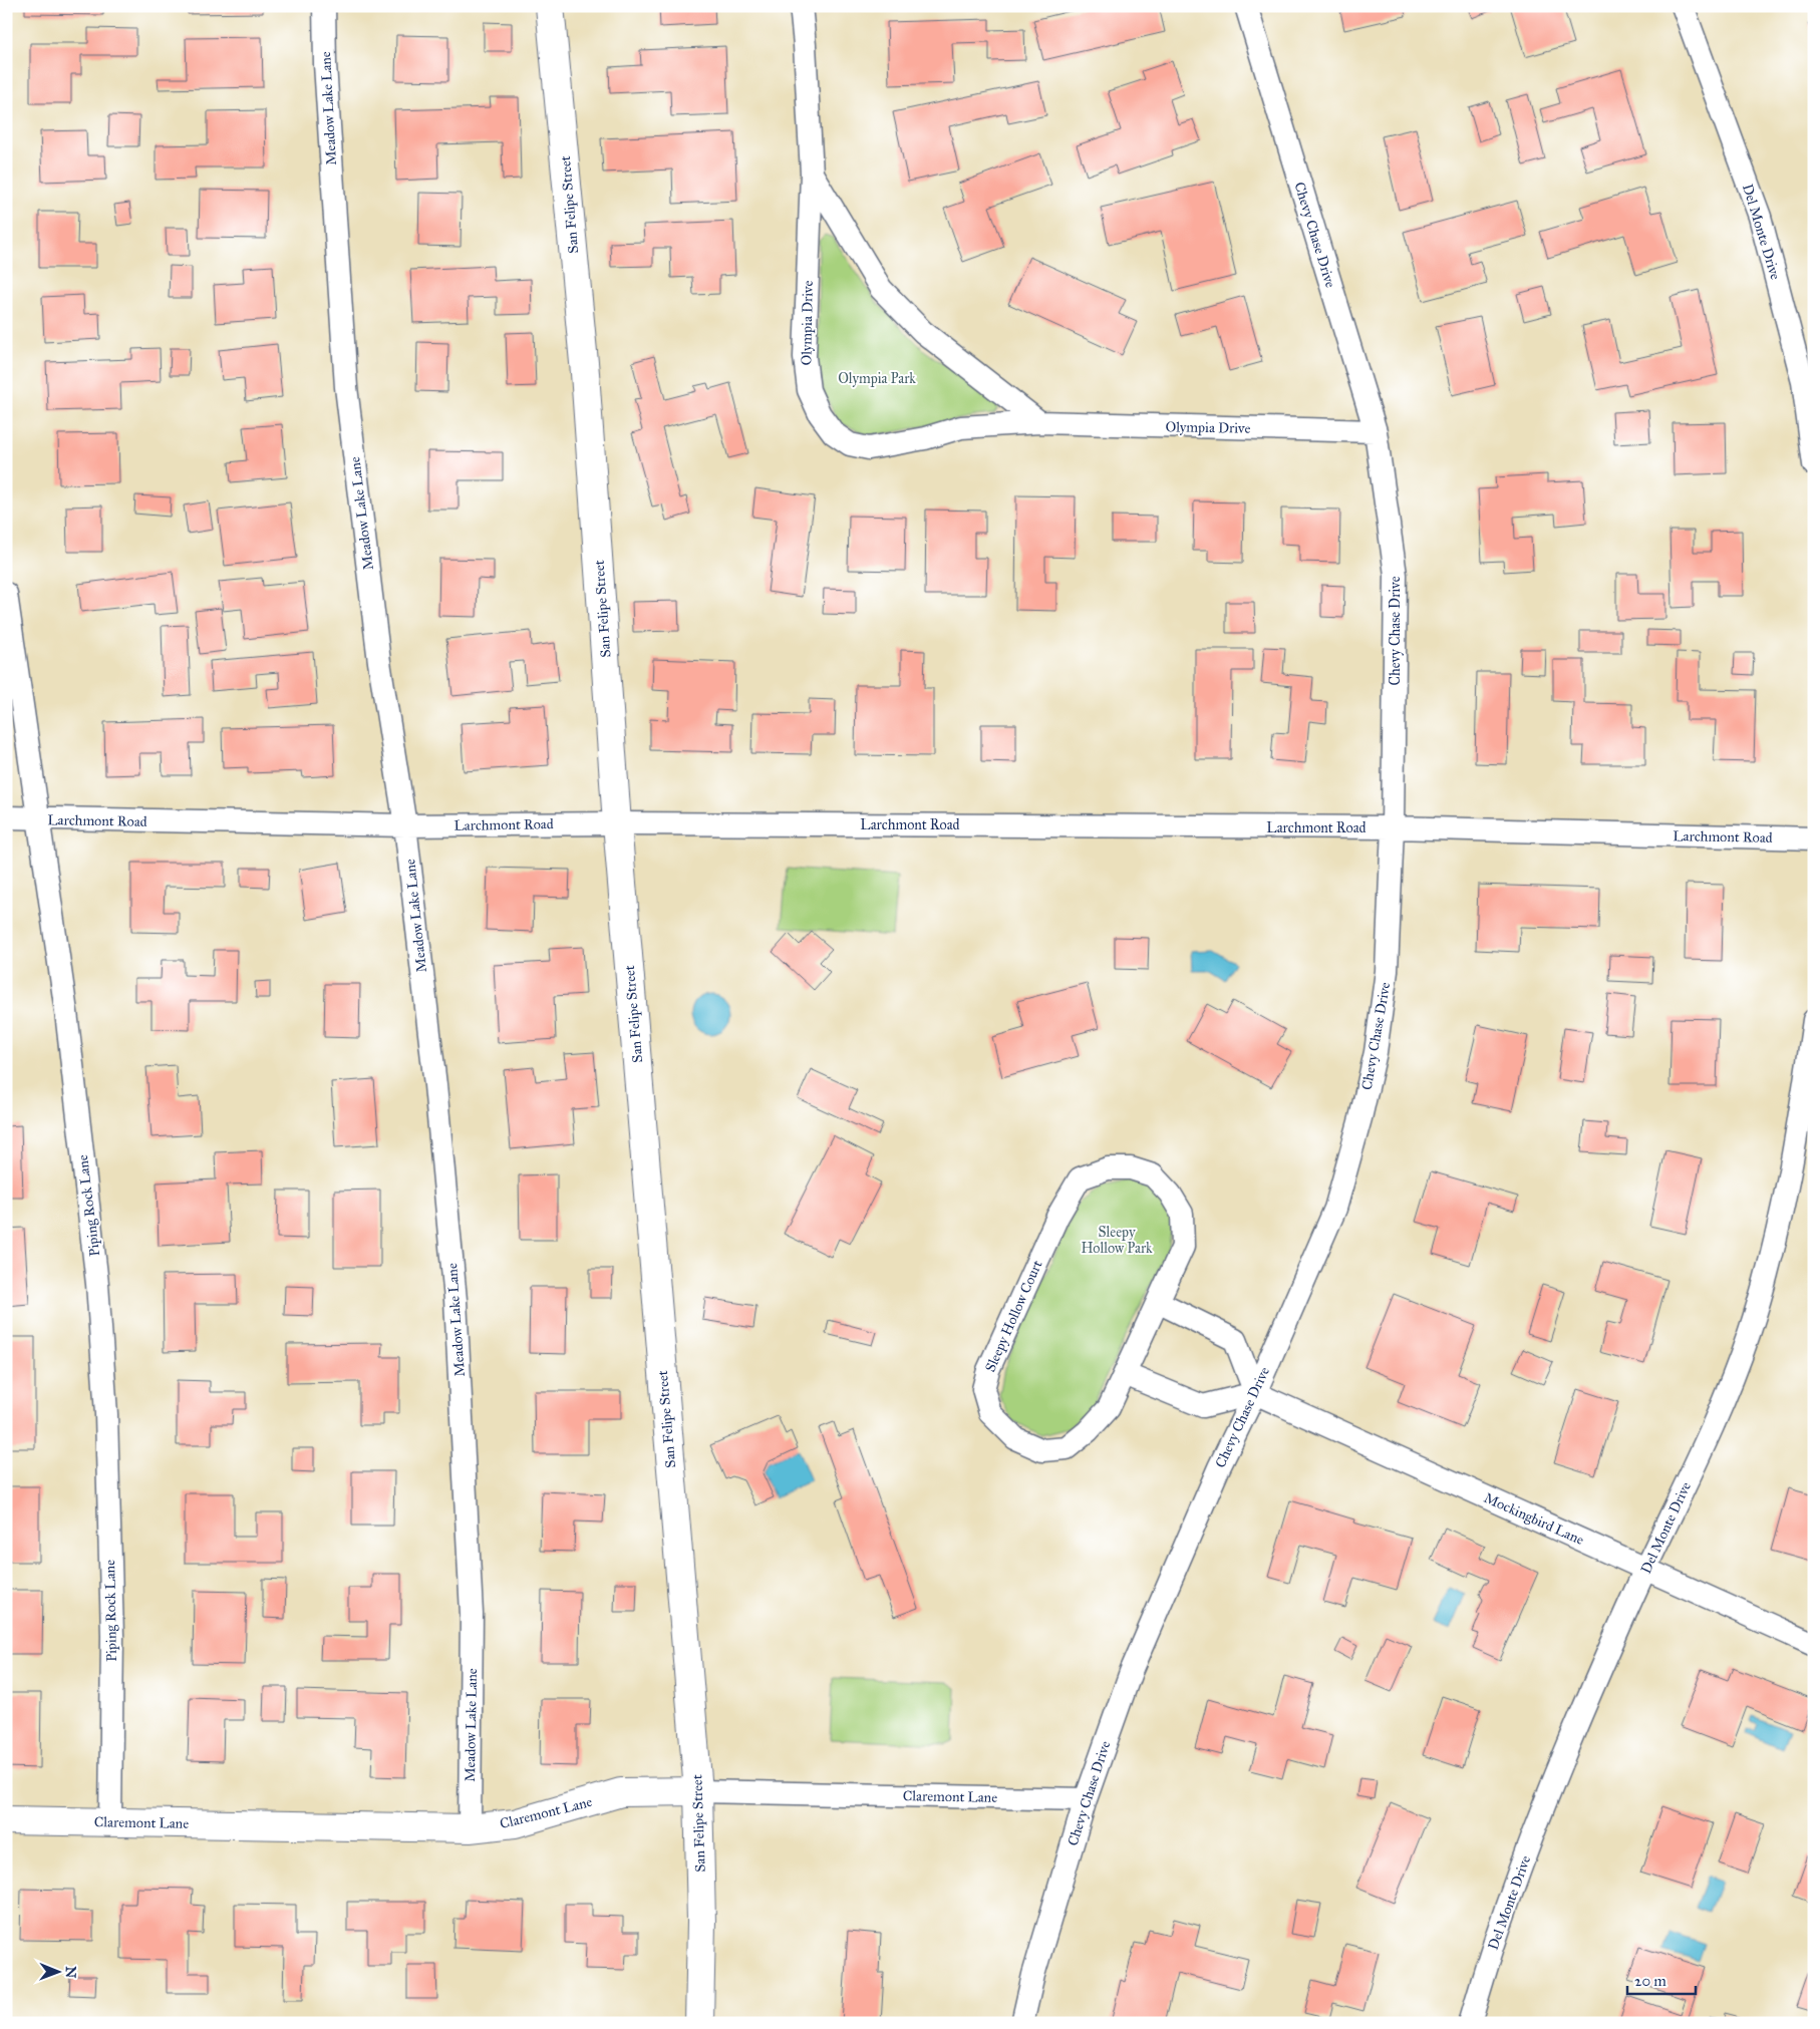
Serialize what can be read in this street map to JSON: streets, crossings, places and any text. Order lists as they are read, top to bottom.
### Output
{
  "streets": {
    "main road": ["San Felipe Street", "Claremont Lane"],
    "street": [
      "Meadow Lake Lane",
      "Del Monte Drive",
      "Chevy Chase Drive",
      "Olympia Drive",
      "Larchmont Road",
      "Piping Rock Lane",
      "Sleepy Hollow Court",
      "Mockingbird Lane"
    ]
  },
  "crossings": [
    ["Meadow Lake Lane", "Larchmont Road"],
    ["Meadow Lake Lane", "Claremont Lane"],
    ["San Felipe Street", "Larchmont Road"],
    ["San Felipe Street", "Claremont Lane"],
    ["Del Monte Drive", "Mockingbird Lane"],
    ["Chevy Chase Drive", "Olympia Drive"],
    ["Chevy Chase Drive", "Larchmont Road"],
    ["Chevy Chase Drive", "Mockingbird Lane"],
    ["Chevy Chase Drive", "Claremont Lane"],
    ["Larchmont Road", "Piping Rock Lane"],
    ["Piping Rock Lane", "Claremont Lane"]
  ],
  "parks": ["Olympia Park", "Sleepy Hollow Park"],
  "scale_bar": "20 m",
  "north": "right"
}
